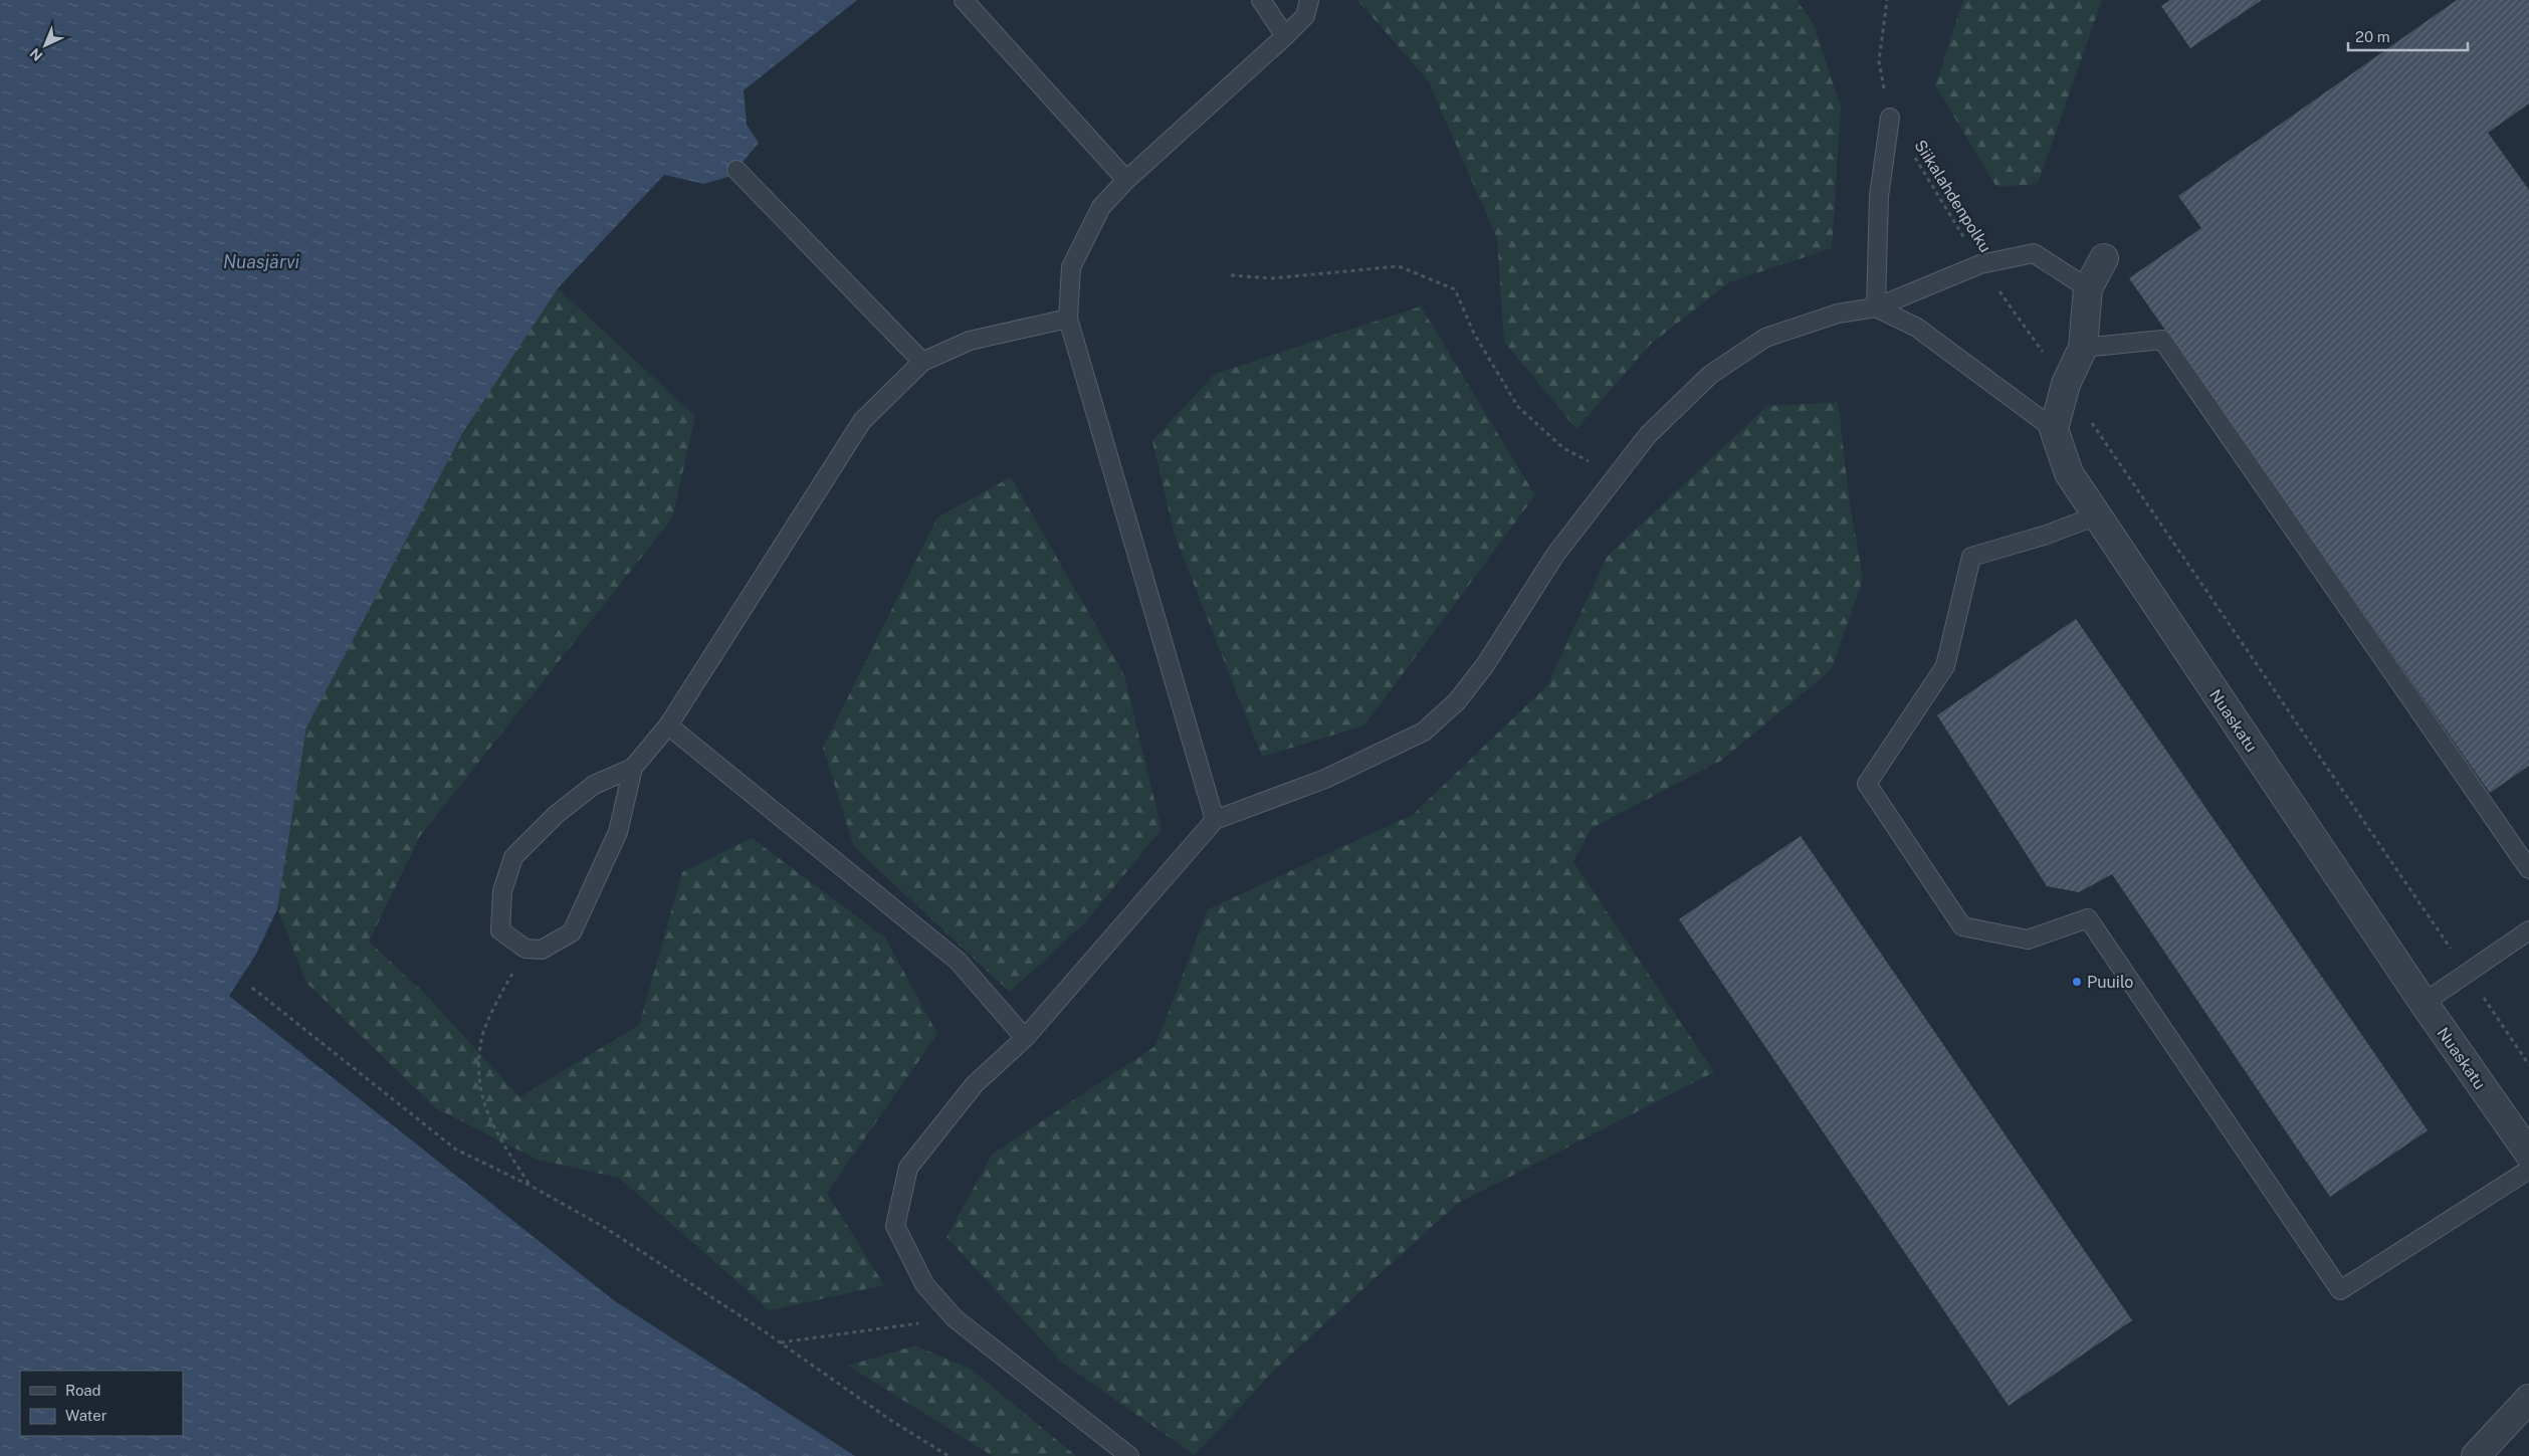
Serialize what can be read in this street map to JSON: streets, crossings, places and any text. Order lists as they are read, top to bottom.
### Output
{
  "streets": {
    "street": ["Nuaskatu"],
    "path": ["Siikalahdenpolku"]
  },
  "water": ["Nuasjärvi"],
  "places": ["Puuilo"],
  "legend": ["Road", "Water"],
  "scale_bar": "20 m",
  "north": "bottom left"
}
